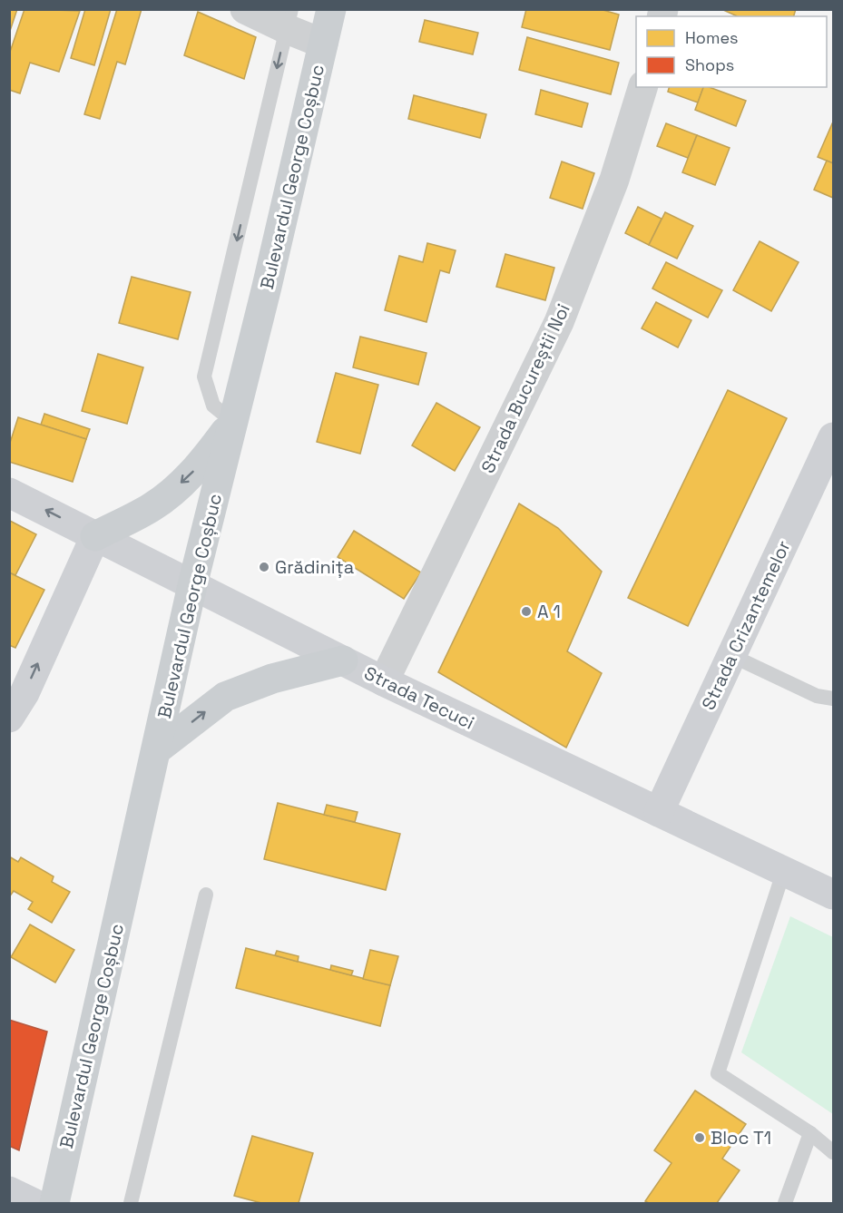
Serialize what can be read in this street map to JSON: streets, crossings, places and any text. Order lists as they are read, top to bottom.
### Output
{
  "streets": {
    "main road": ["Bulevardul George Coșbuc", "Strada Crizantemelor", "Strada Tecuci"],
    "street": ["Strada Bucureștii Noi"]
  },
  "crossings": [
    ["Bulevardul George Coșbuc", "Strada Tecuci"],
    ["Strada Bucureștii Noi", "Strada Tecuci"],
    ["Strada Crizantemelor", "Strada Tecuci"]
  ],
  "places": ["Grădinița", "A 1", "Bloc T1"],
  "legend": ["Homes", "Shops"]
}
